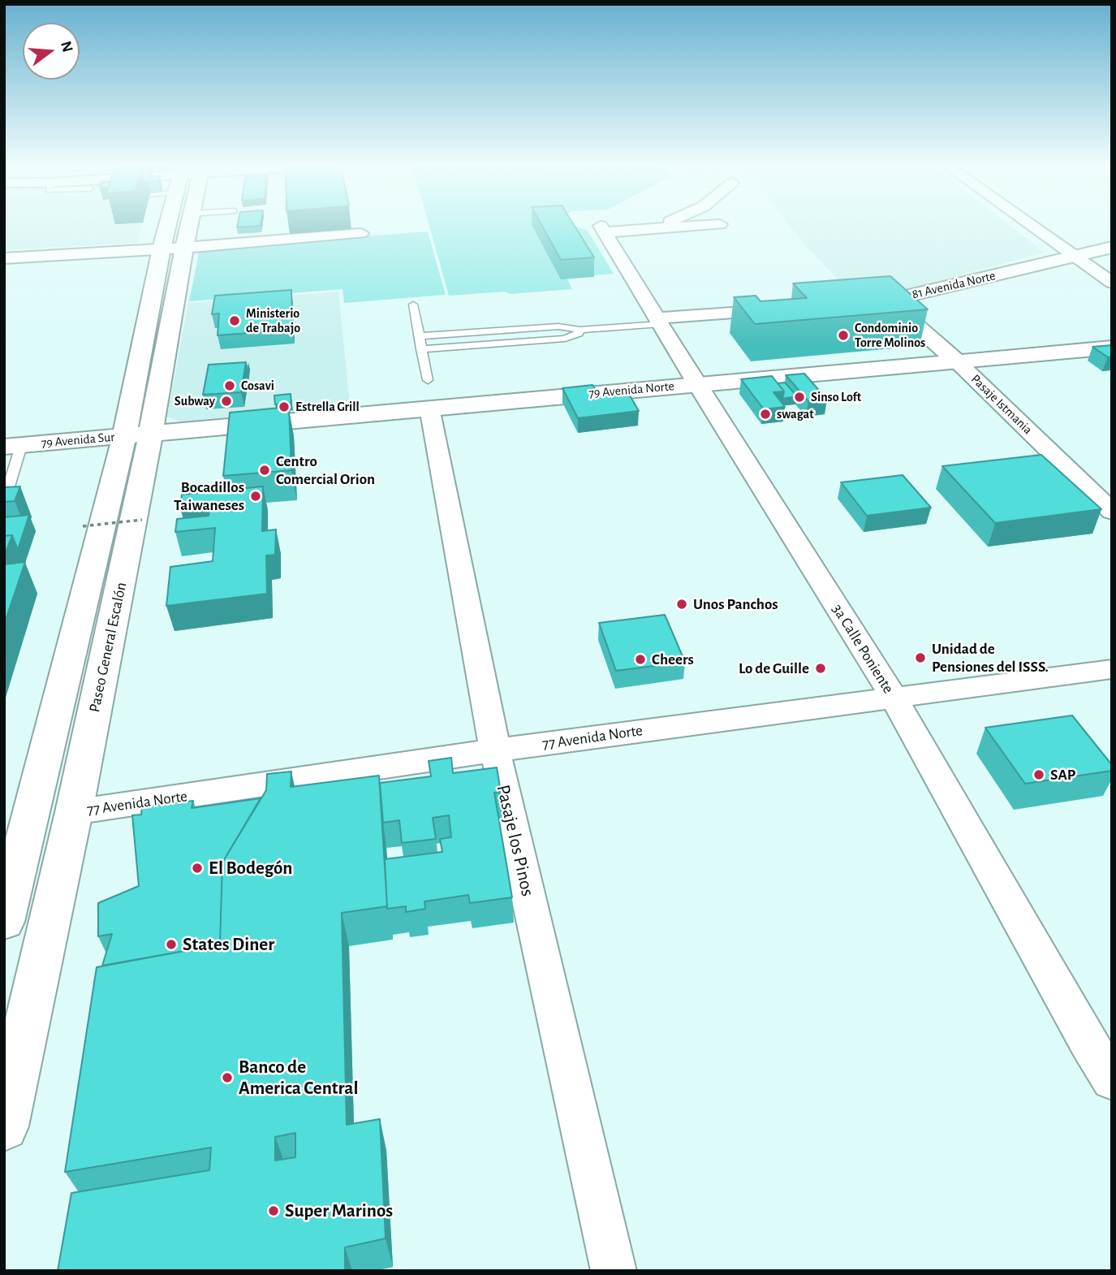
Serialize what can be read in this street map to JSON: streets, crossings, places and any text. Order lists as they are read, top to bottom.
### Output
{
  "streets": {
    "main road": [
      "81 Avenida Norte",
      "79 Avenida Norte",
      "Pasaje Istmania",
      "79 Avenida Sur",
      "Paseo General Escalón"
    ],
    "street": ["3a Calle Poniente", "77 Avenida Norte", "Pasaje los Pinos"]
  },
  "crossings": [
    ["81 Avenida Norte", "Pasaje Istmania"],
    ["79 Avenida Norte", "Pasaje Istmania"],
    ["79 Avenida Norte", "79 Avenida Sur"],
    ["79 Avenida Norte", "Paseo General Escalón"],
    ["79 Avenida Norte", "3a Calle Poniente"],
    ["79 Avenida Norte", "Pasaje los Pinos"],
    ["79 Avenida Sur", "Paseo General Escalón"],
    ["Paseo General Escalón", "77 Avenida Norte"],
    ["3a Calle Poniente", "77 Avenida Norte"],
    ["77 Avenida Norte", "Pasaje los Pinos"]
  ],
  "places": [
    "Ministerio de Trabajo",
    "Condominio Torre Molinos",
    "Cosavi",
    "Sinso Loft",
    "Subway",
    "Estrella Grill",
    "swagat",
    "Centro Comercial Orion",
    "Bocadillos Taiwaneses",
    "Unos Panchos",
    "Unidad de Pensiones del ISSS.",
    "Cheers",
    "Lo de Guille",
    "SAP",
    "El Bodegón",
    "States Diner",
    "Banco de America Central",
    "Super Marinos"
  ],
  "north": "right"
}
